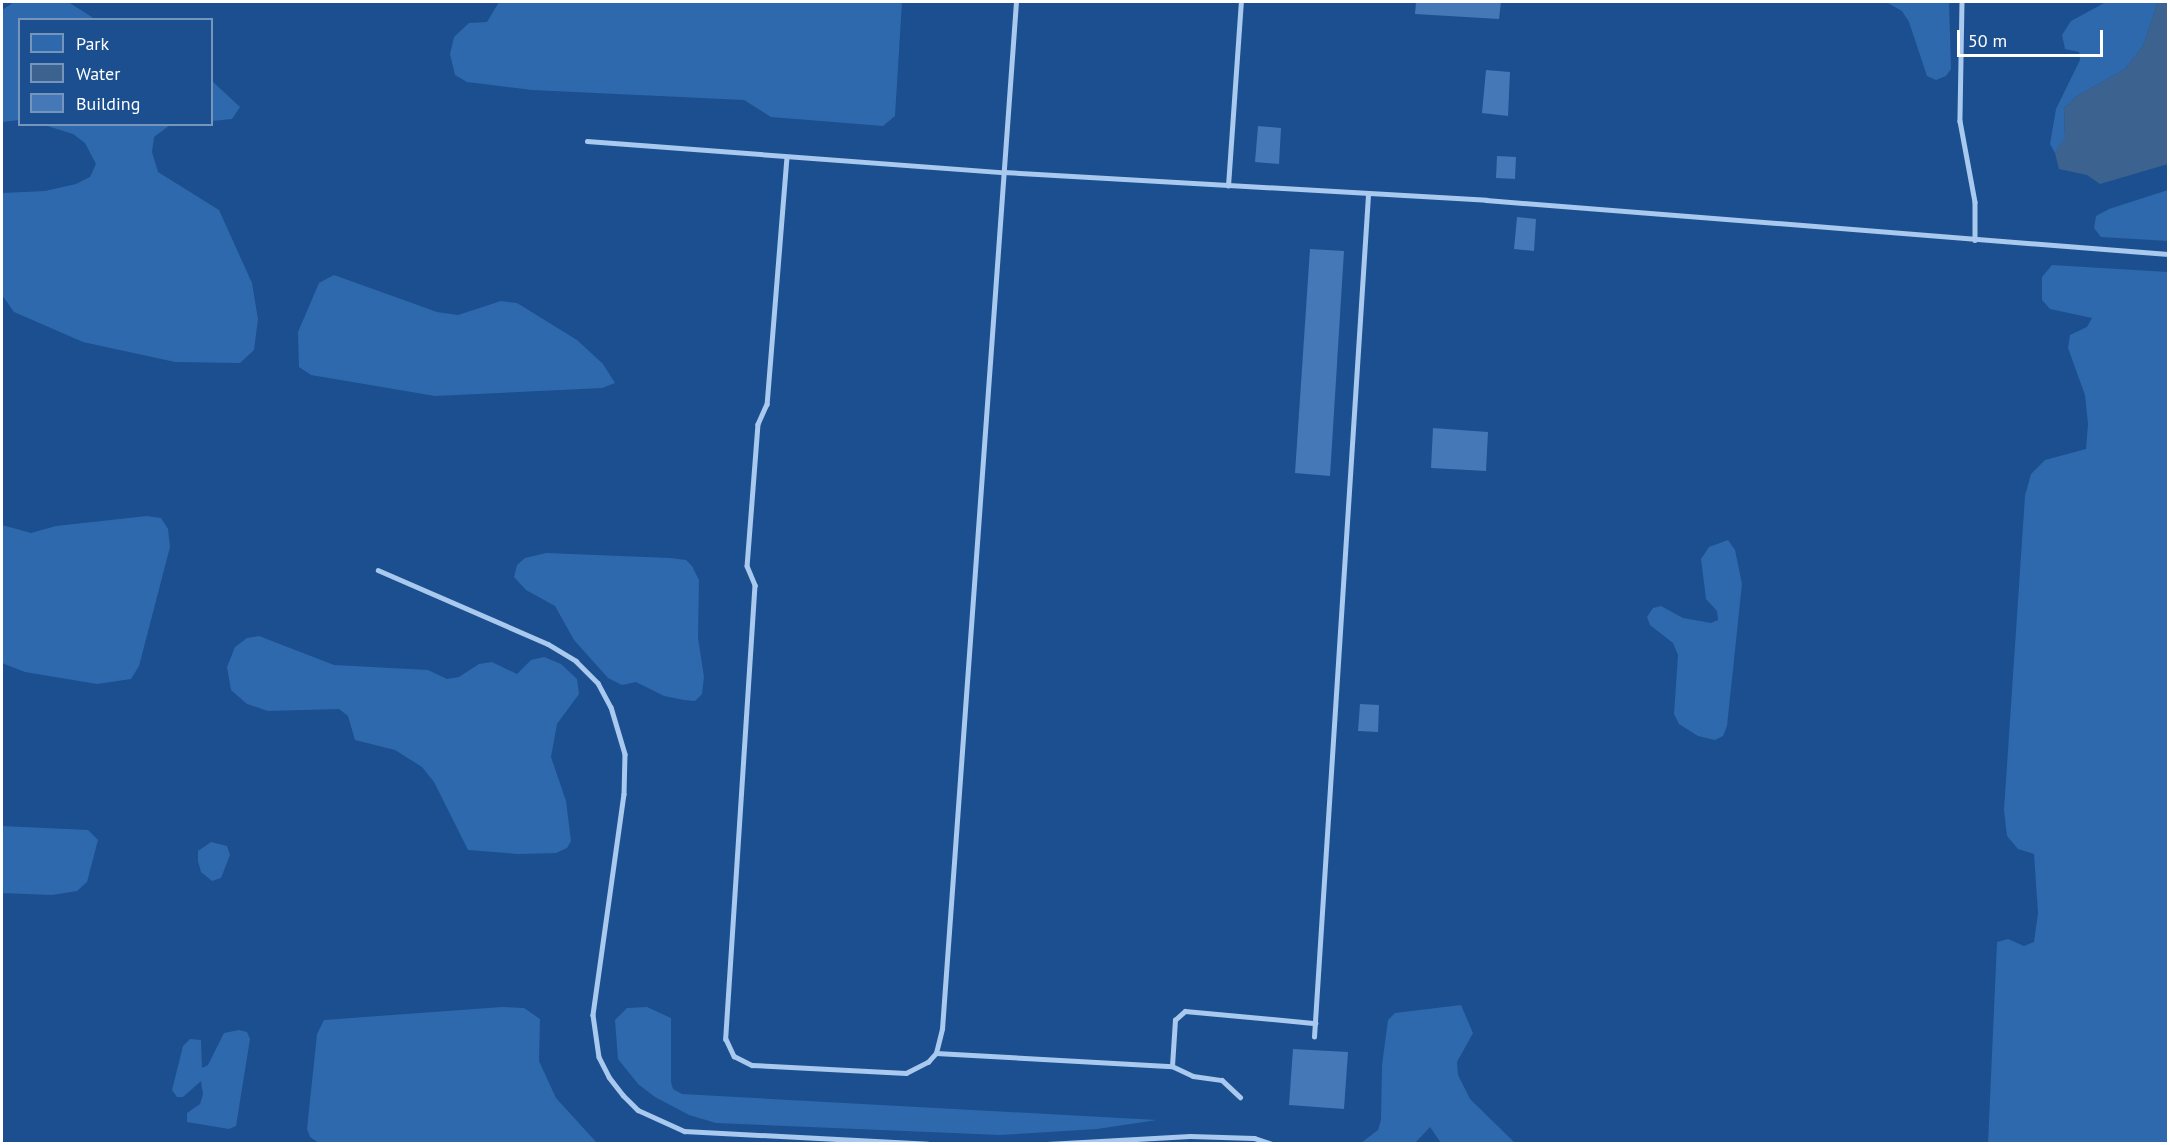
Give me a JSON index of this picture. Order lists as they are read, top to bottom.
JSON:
{
  "legend": ["Park", "Water", "Building"],
  "scale_bar": "50 m"
}
